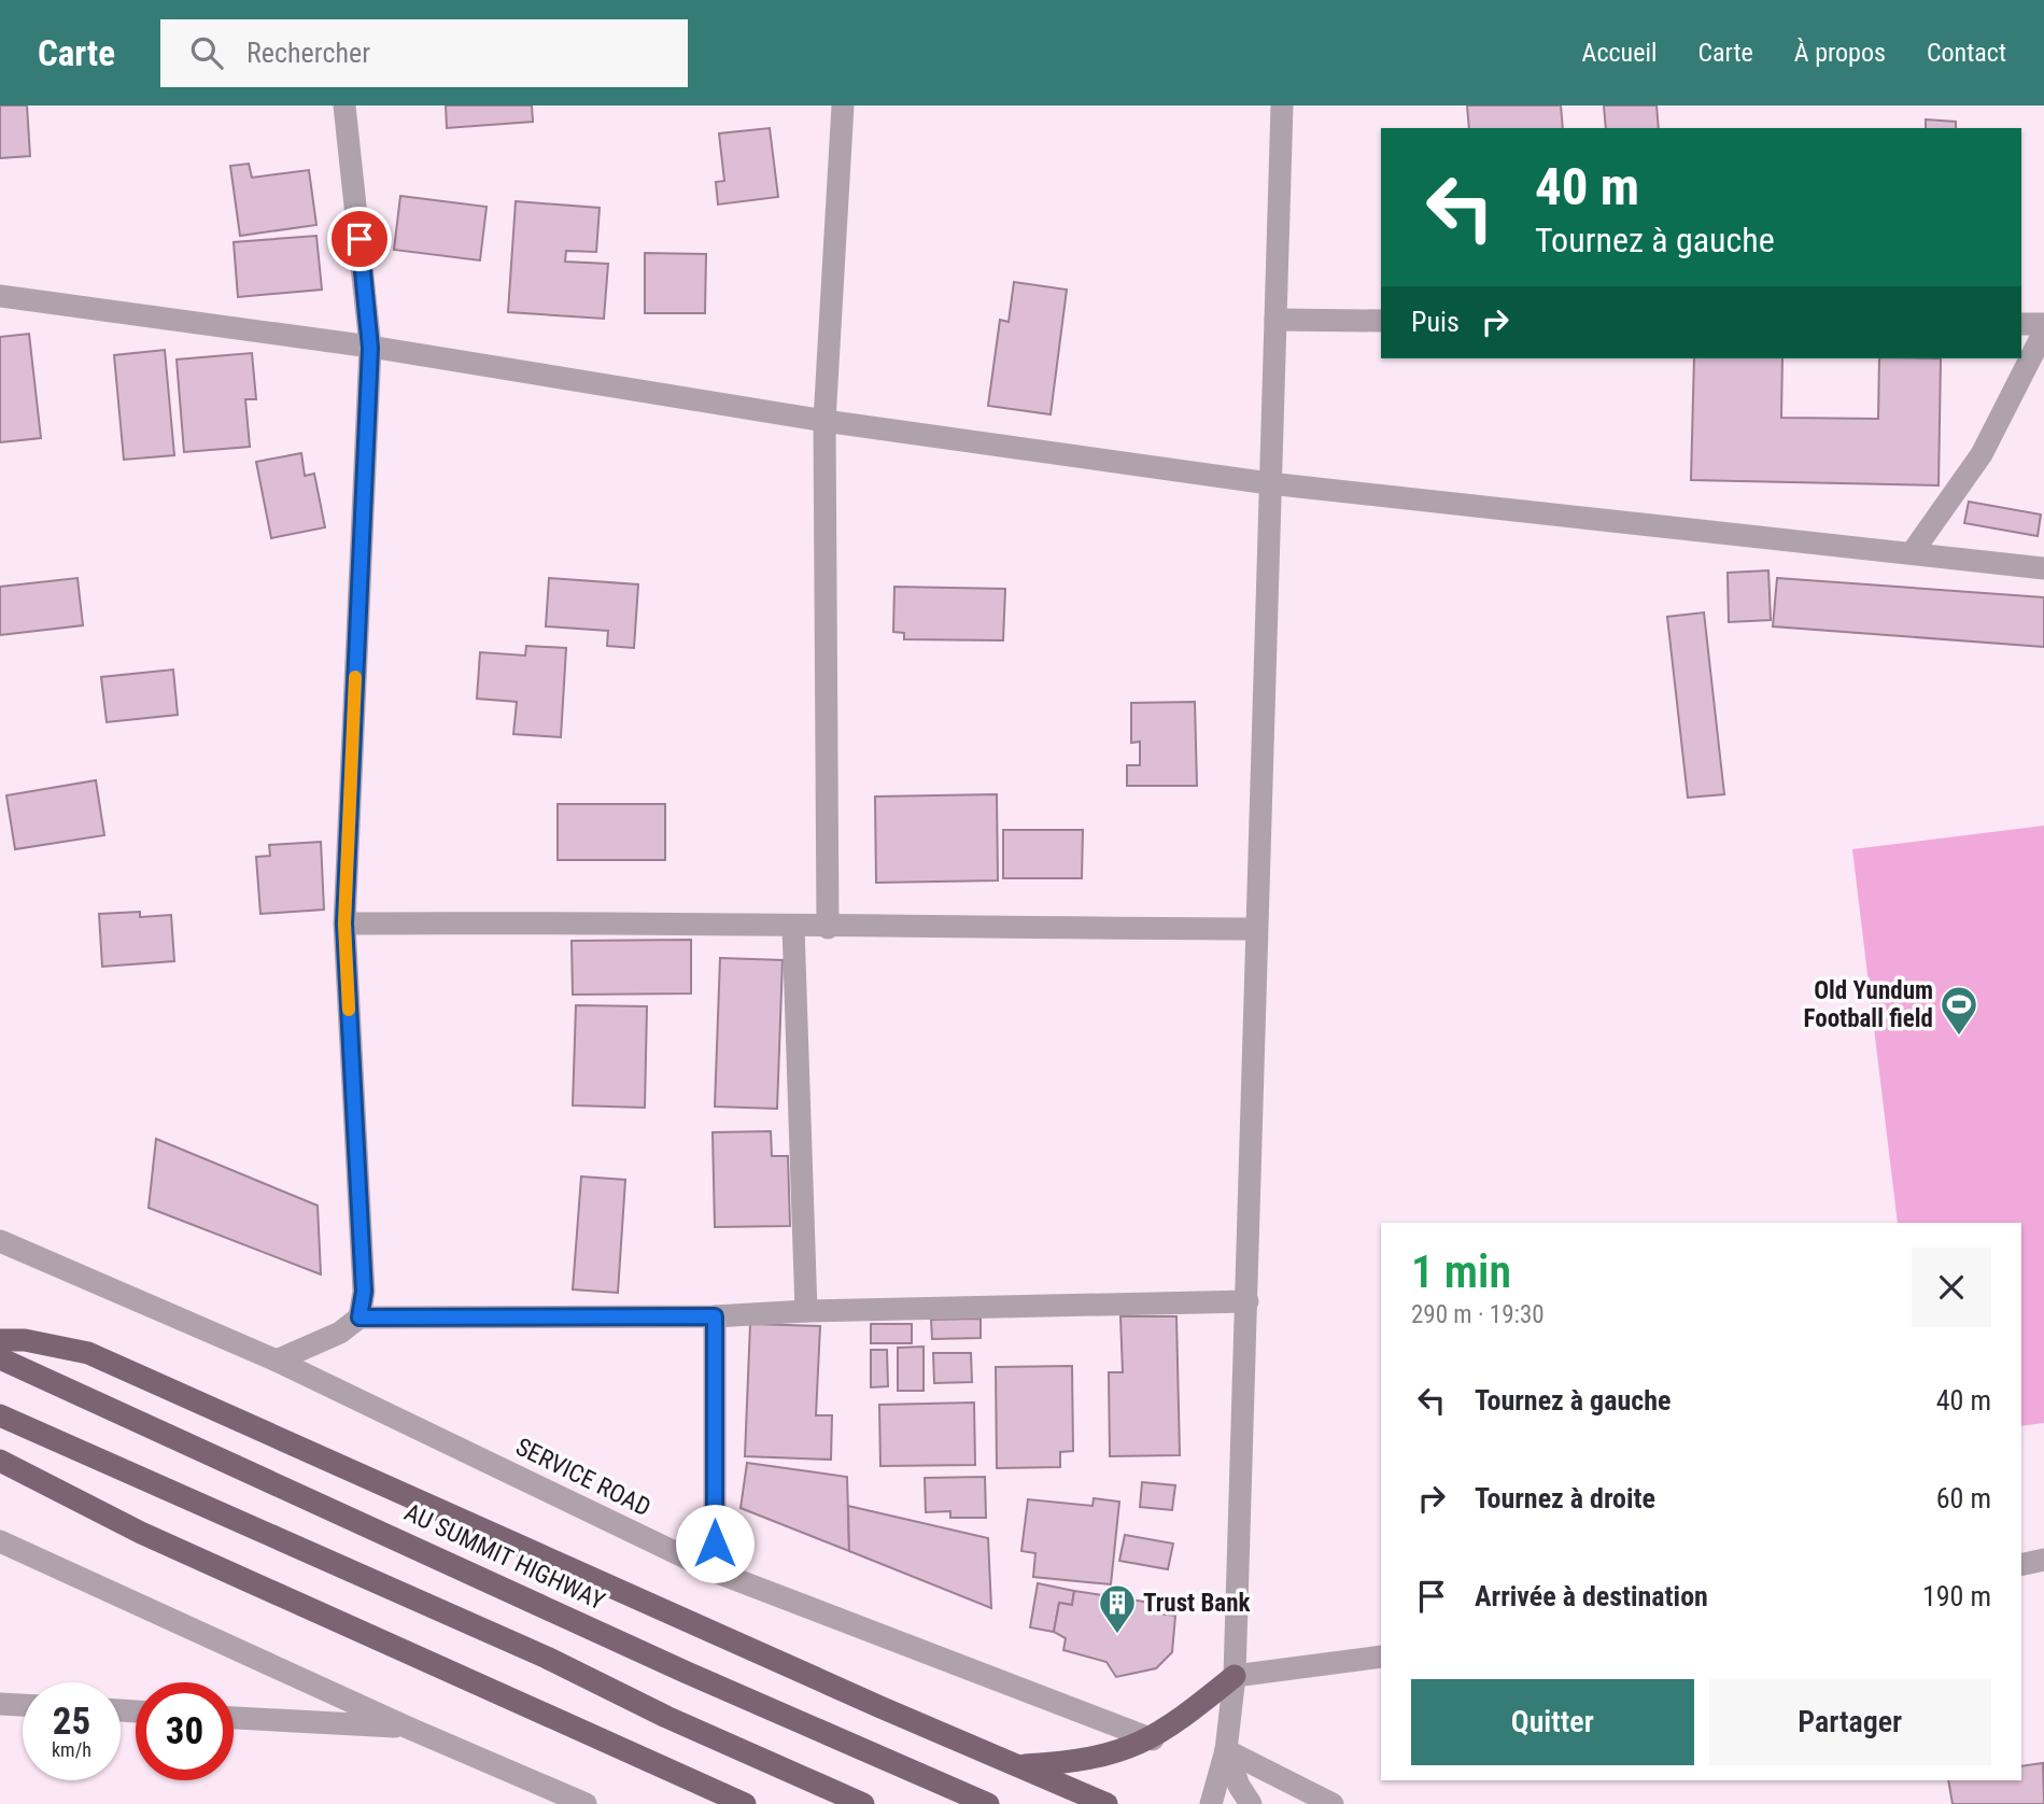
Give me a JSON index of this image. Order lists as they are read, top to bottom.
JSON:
{
  "streets": {
    "main road": ["AU SUMMIT HIGHWAY"],
    "street": ["SERVICE ROAD"]
  },
  "places": {
    "sports": ["Old Yundum Football field"],
    "building": ["Trust Bank"]
  },
  "page": {
    "header": "Carte",
    "search": "Rechercher",
    "nav": [
      "Accueil",
      "Carte",
      "À propos",
      "Contact"
    ],
    "turn": ["40 m", "Tournez à gauche"],
    "then": "Puis",
    "heading": ["1 min", "290 m · 19:30"],
    "list": [
      {
        "name": "Tournez à gauche",
        "value": "40 m"
      },
      {
        "name": "Tournez à droite",
        "value": "60 m"
      },
      {
        "name": "Arrivée à destination",
        "value": "190 m"
      }
    ],
    "buttons": ["Quitter", "Partager"],
    "speed": "25 km/h",
    "limit": "30"
  }
}
